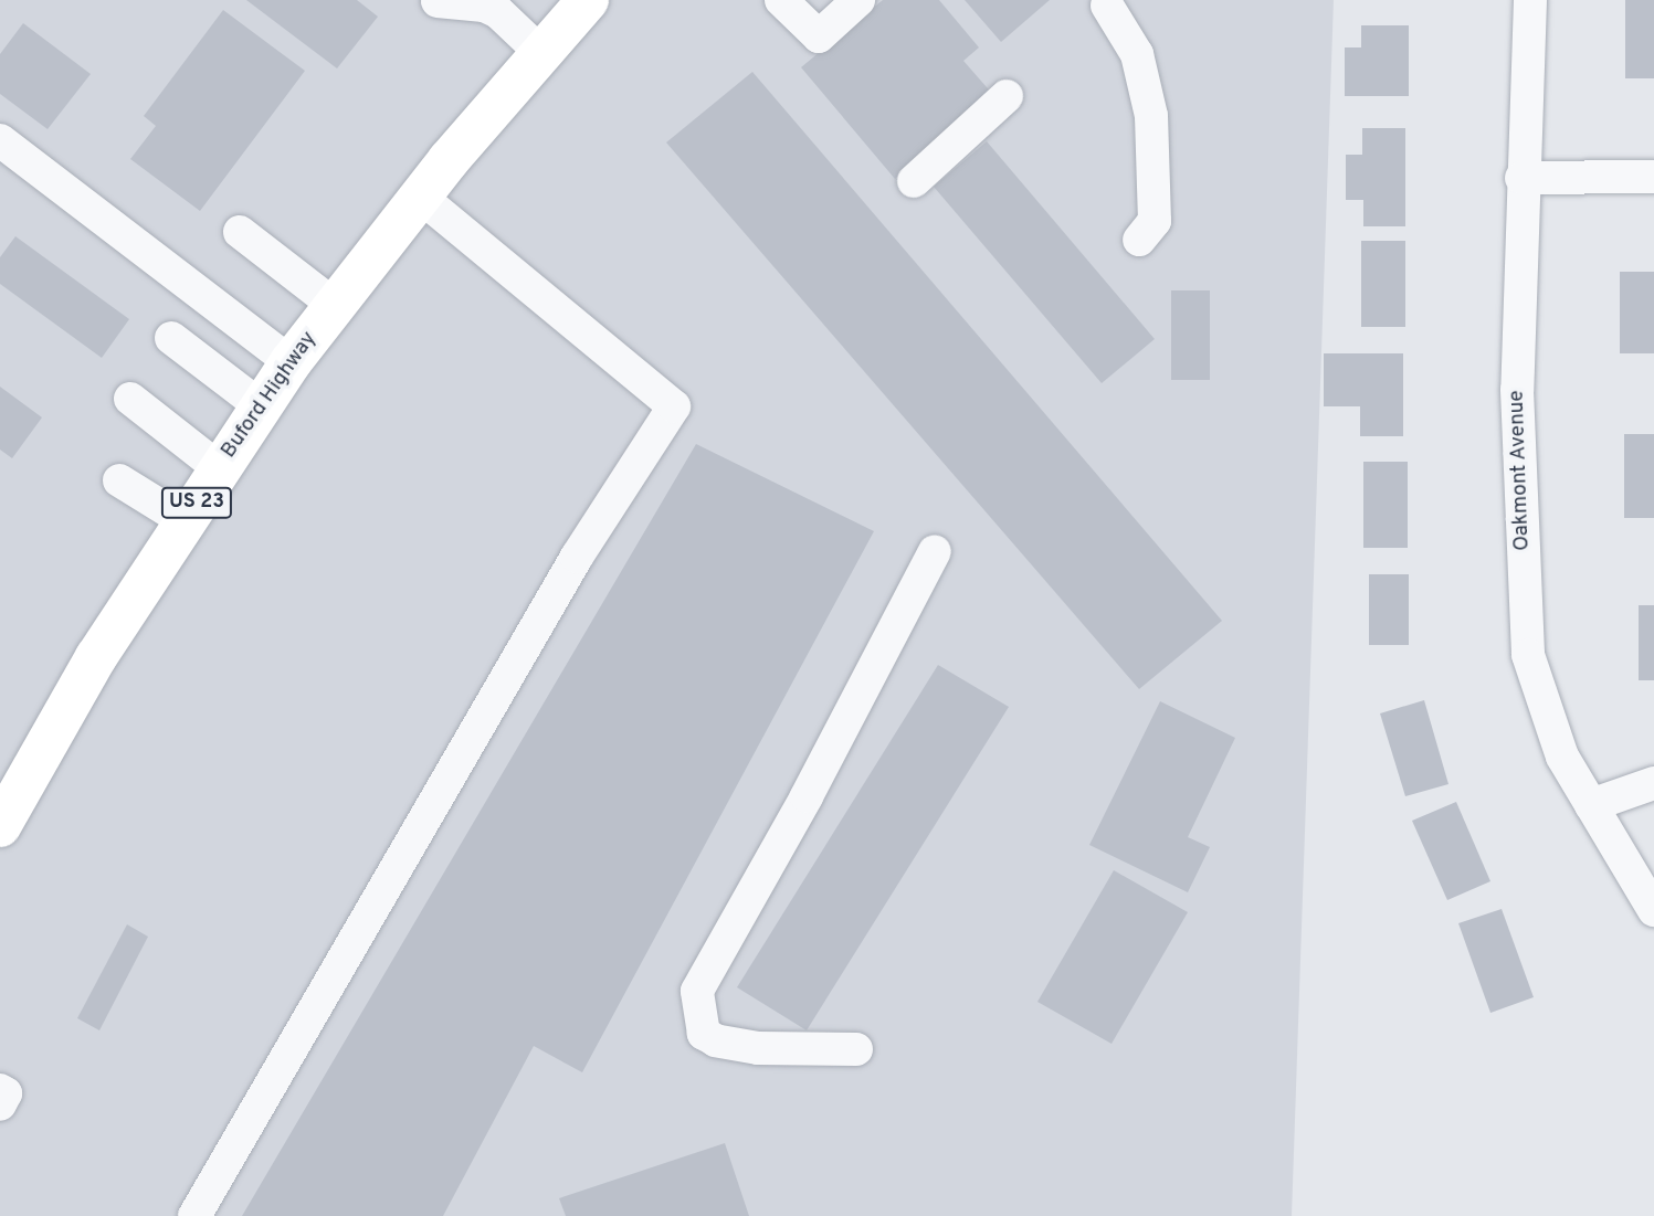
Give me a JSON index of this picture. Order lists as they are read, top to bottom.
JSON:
{
  "streets": {
    "main road": ["Buford Highway", "US 23"],
    "street": ["Oakmont Avenue"]
  }
}
